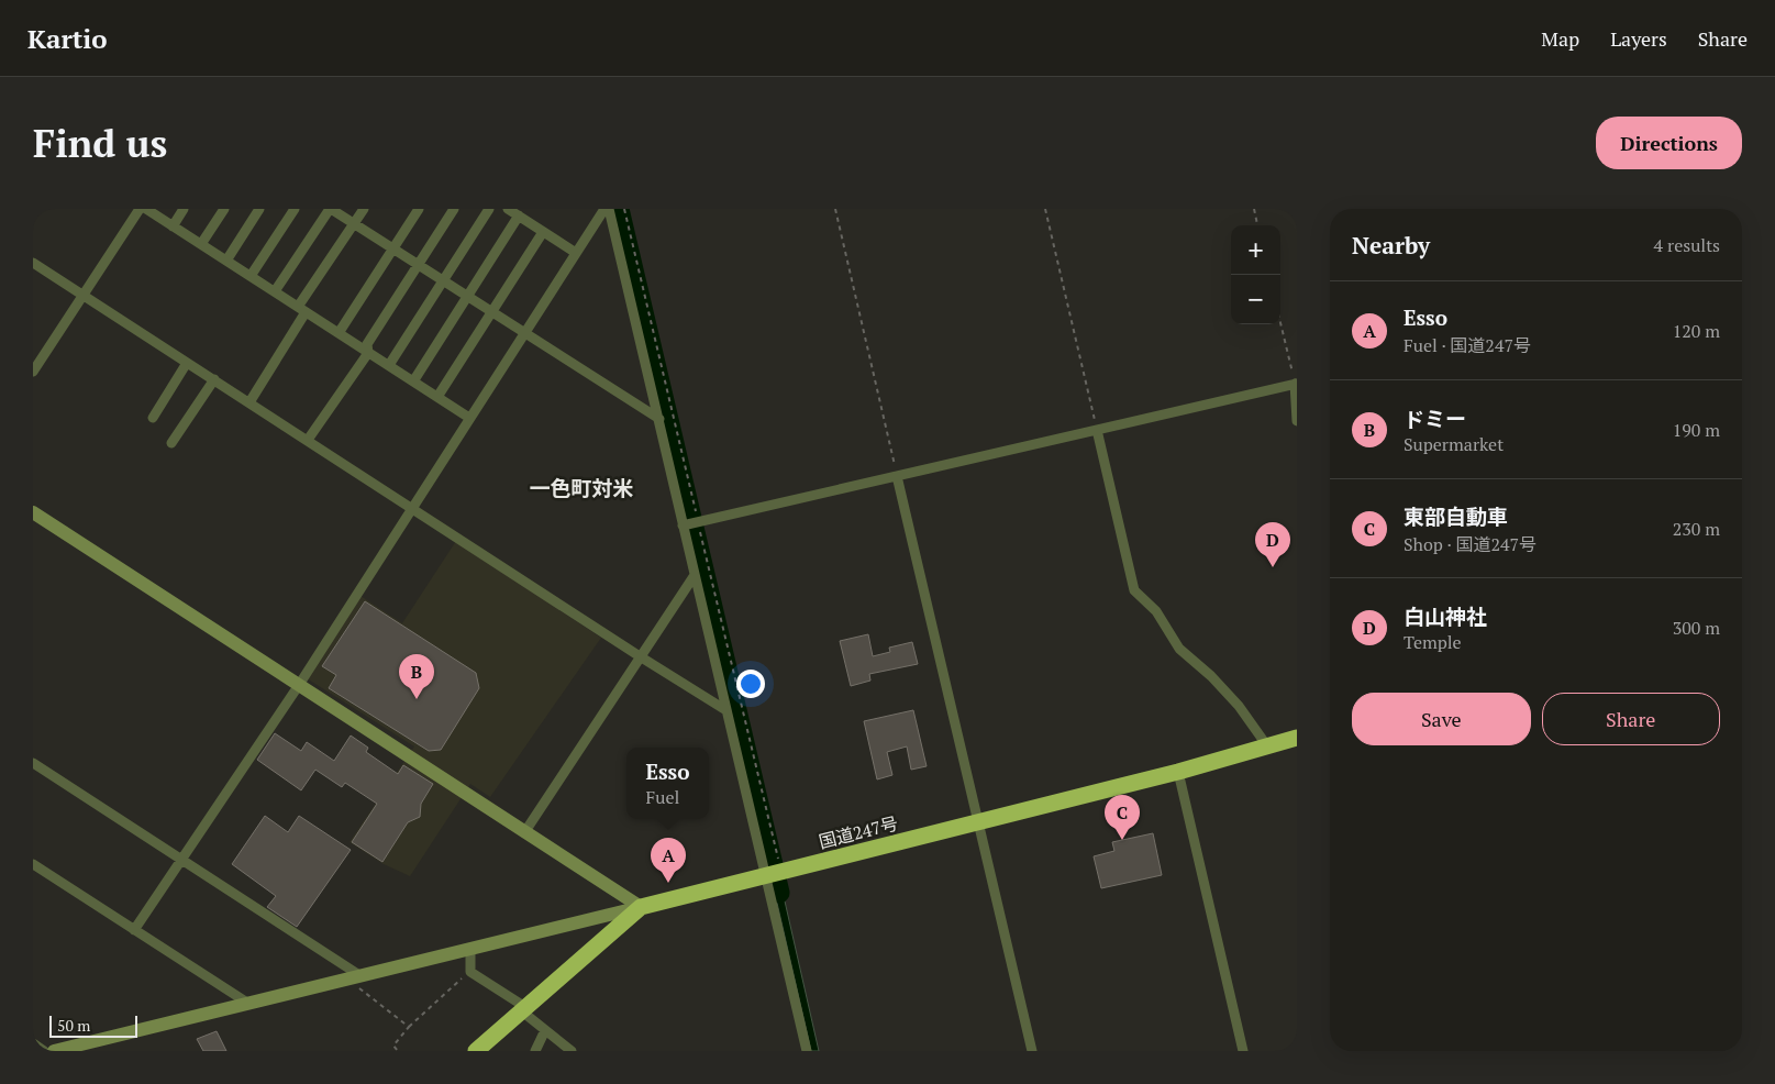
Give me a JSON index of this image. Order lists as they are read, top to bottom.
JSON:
{
  "streets": {
    "highway": ["国道247号"]
  },
  "districts": ["一色町対米"],
  "scale_bar": "50 m",
  "page": {
    "header": "Kartio",
    "nav": ["Map", "Layers", "Share"],
    "buttons": [
      "Directions",
      ["Save", "Share"]
    ],
    "title": "Find us",
    "heading": ["Nearby", "4 results"],
    "map_buttons": ["+", "−"],
    "list": [
      {
        "mark": "A",
        "name": "Esso",
        "note": "Fuel · 国道247号",
        "value": "120 m"
      },
      {
        "mark": "B",
        "name": "ドミー",
        "note": "Supermarket",
        "value": "190 m"
      },
      {
        "mark": "C",
        "name": "東部自動車",
        "note": "Shop · 国道247号",
        "value": "230 m"
      },
      {
        "mark": "D",
        "name": "白山神社",
        "note": "Temple",
        "value": "300 m"
      }
    ],
    "pins": [
      "D",
      "B",
      "C",
      "A"
    ],
    "popup": ["Esso", "Fuel"],
    "scale": "50 m"
  }
}
